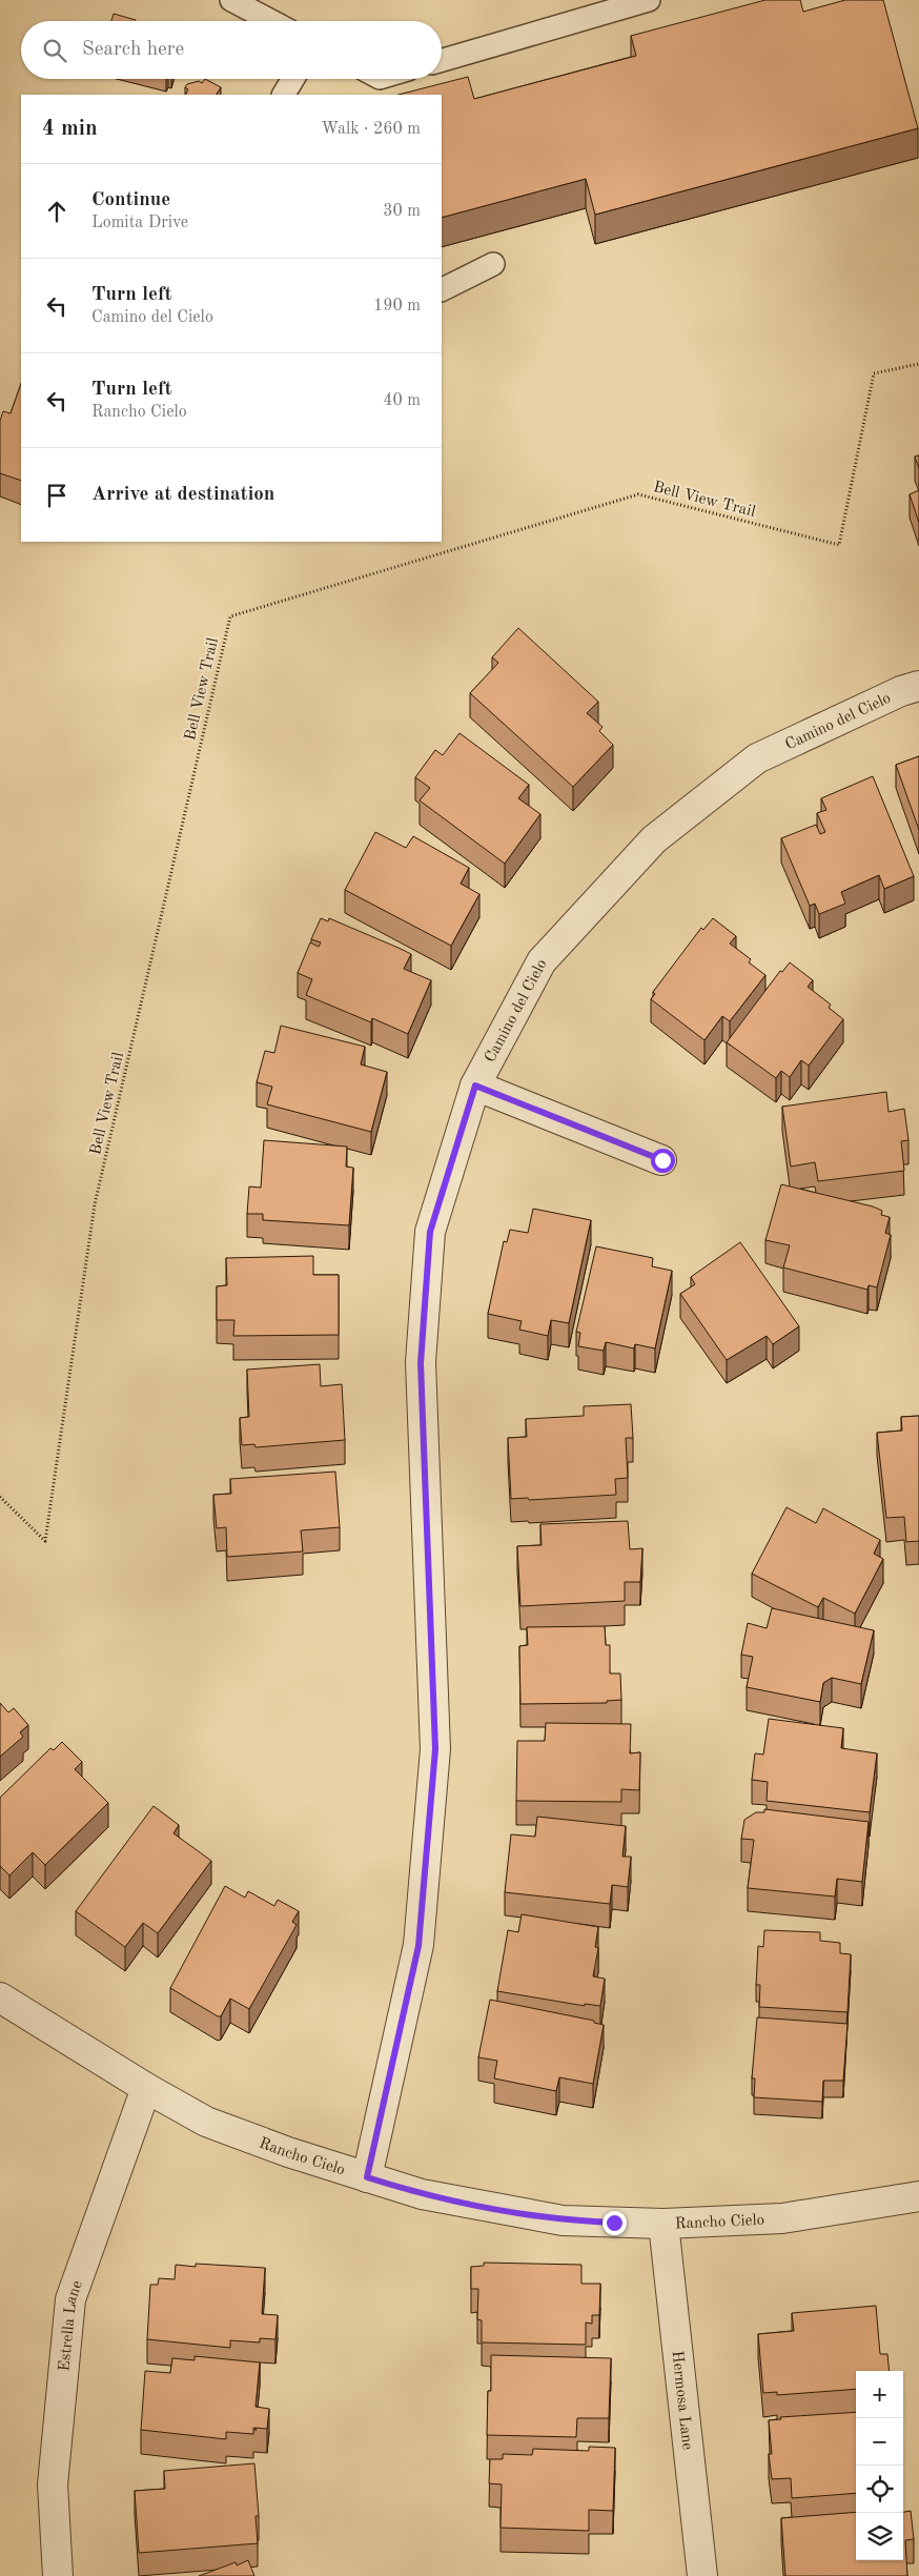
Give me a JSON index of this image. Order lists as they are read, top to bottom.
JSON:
{
  "streets": {
    "street": [
      "Camino del Cielo",
      "Rancho Cielo",
      "Estrella Lane",
      "Hermosa Lane"
    ],
    "path": ["Bell View Trail"]
  },
  "crossings": [
    ["Camino del Cielo", "Rancho Cielo"],
    ["Rancho Cielo", "Estrella Lane"],
    ["Rancho Cielo", "Hermosa Lane"]
  ],
  "page": {
    "search": "Search here",
    "heading": ["4 min", "Walk · 260 m"],
    "list": [
      ["Continue", "Lomita Drive", "30 m"],
      ["Turn left", "Camino del Cielo", "190 m"],
      ["Turn left", "Rancho Cielo", "40 m"],
      "Arrive at destination"
    ],
    "map_buttons": ["+", "−"]
  }
}
